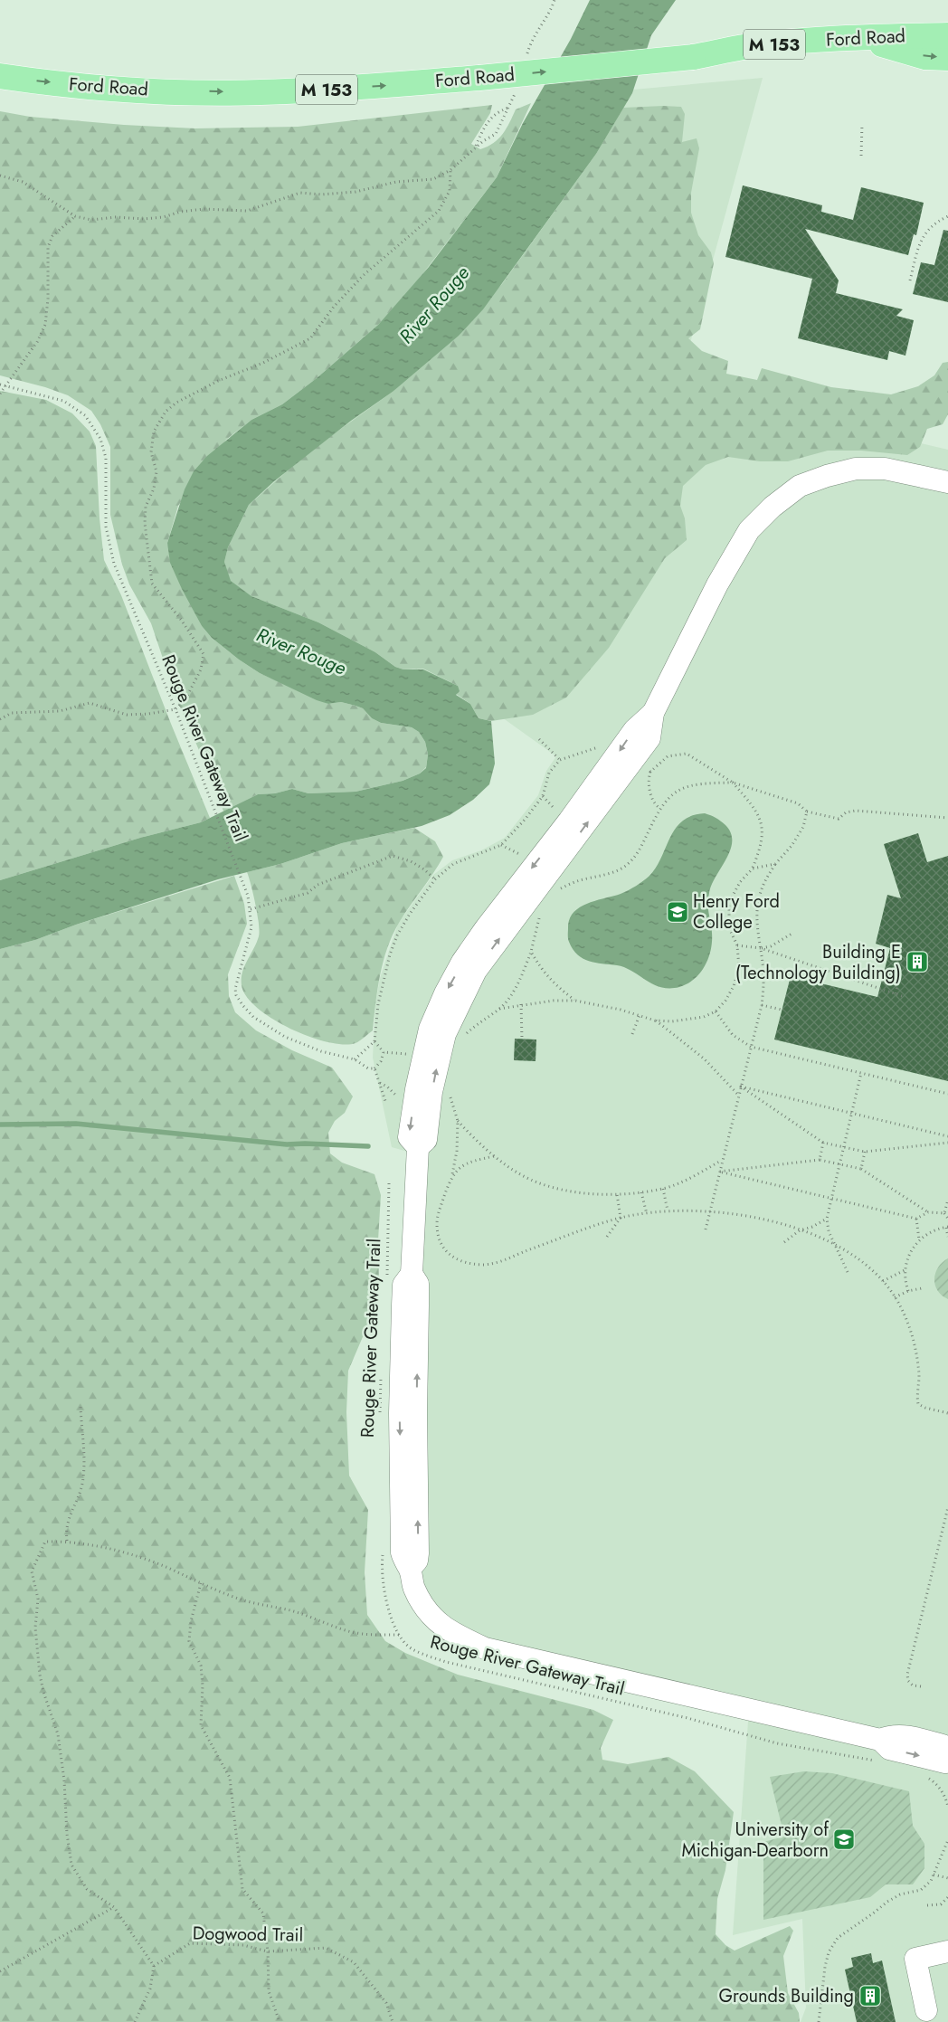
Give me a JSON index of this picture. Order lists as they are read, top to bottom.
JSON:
{
  "streets": {
    "main road": ["Ford Road", "M 153"],
    "path": ["Rouge River Gateway Trail", "Dogwood Trail"]
  },
  "one_way": ["Ford Road"],
  "water": ["River Rouge"],
  "places": {
    "school or university": ["Henry Ford College", "University of Michigan-Dearborn"],
    "building": ["Building E (Technology Building)", "Grounds Building"]
  }
}
